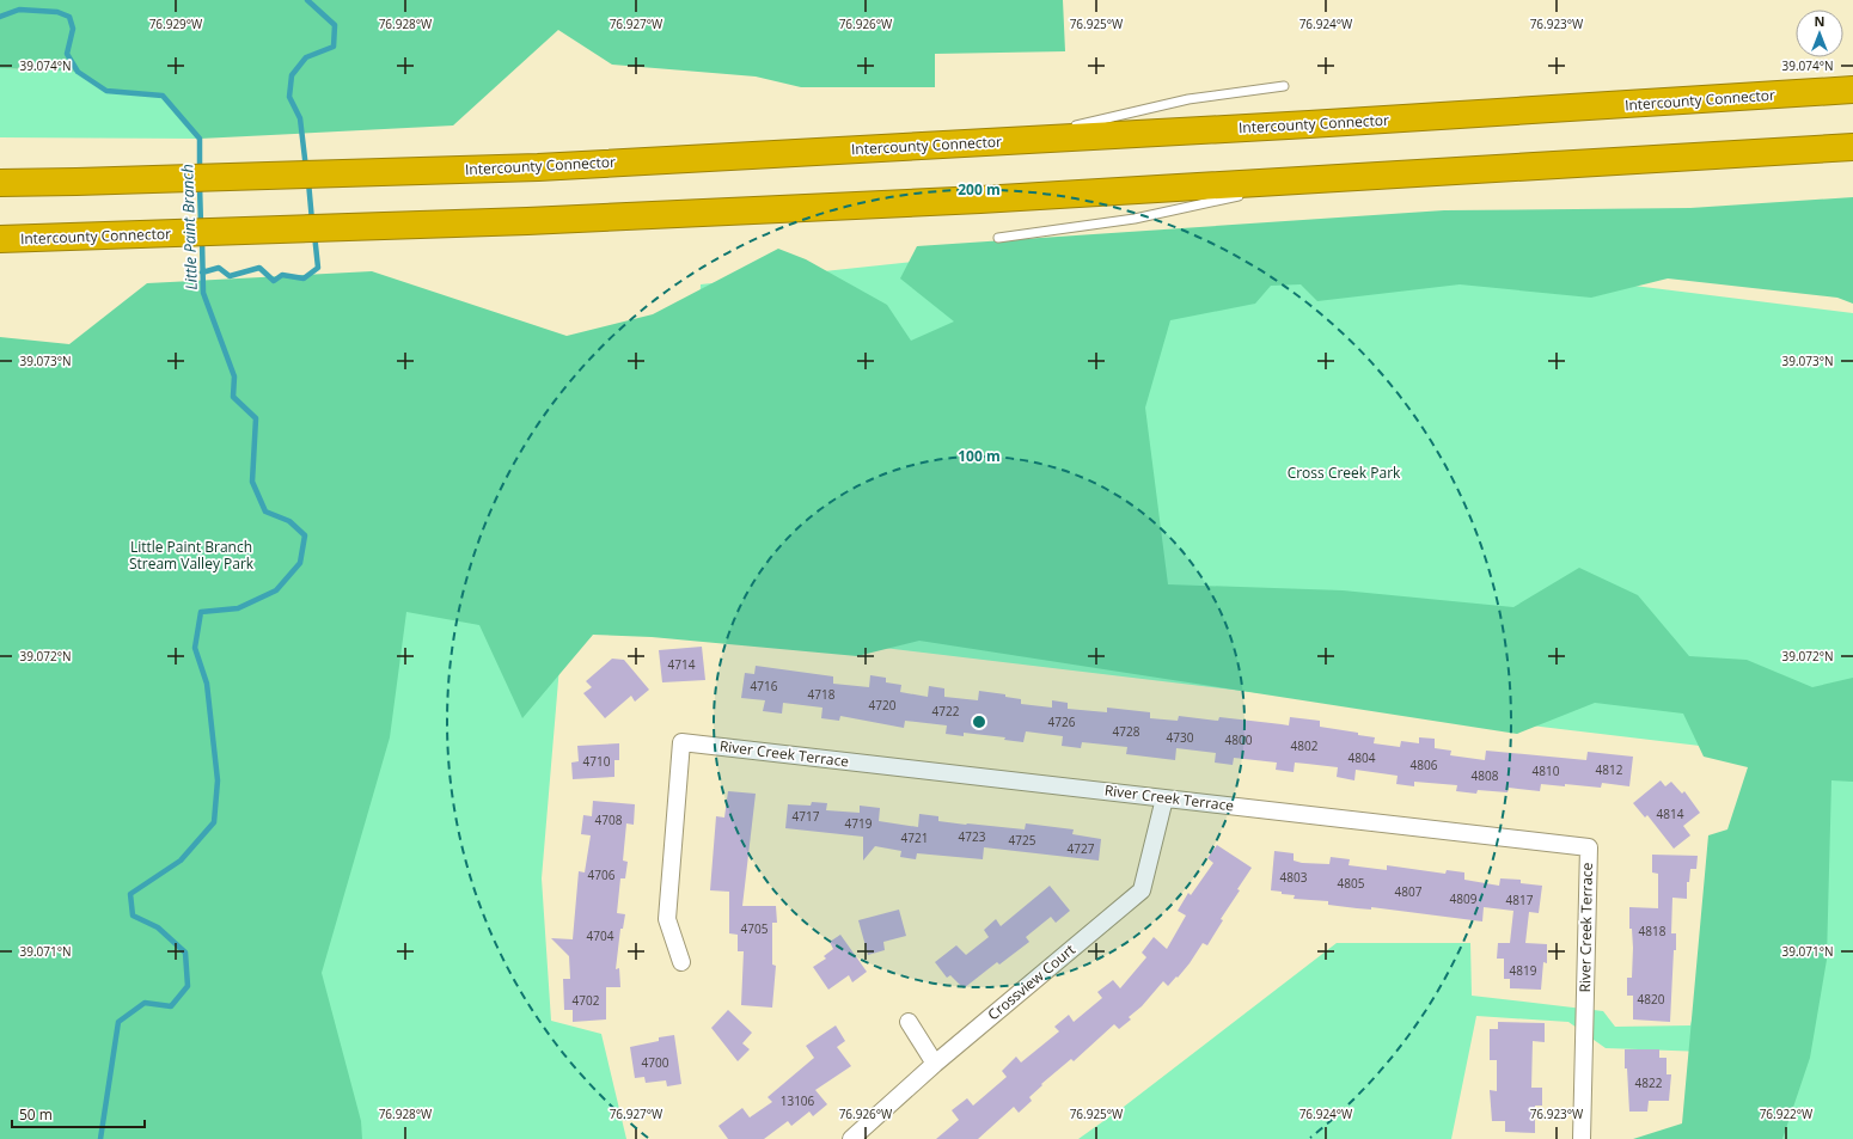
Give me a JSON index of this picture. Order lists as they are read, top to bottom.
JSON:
{
  "streets": {
    "highway": ["Intercounty Connector"],
    "street": ["River Creek Terrace", "Crossview Court"]
  },
  "crossings": [
    ["River Creek Terrace", "Crossview Court"]
  ],
  "water": ["Little Paint Branch"],
  "parks": ["Cross Creek Park", "Little Paint Branch Stream Valley Park"],
  "house_numbers": [
    "4714",
    "4716",
    "4718",
    "4720",
    "4722",
    "4726",
    "4728",
    "4730",
    "4800",
    "4802",
    "4804",
    "4710",
    "4806",
    "4812",
    "4810",
    "4808",
    "4814",
    "4717",
    "4708",
    "4719",
    "4723",
    "4721",
    "4725",
    "4727",
    "4706",
    "4803",
    "4805",
    "4807",
    "4809",
    "4817",
    "4705",
    "4818",
    "4704",
    "4819",
    "4820",
    "4702",
    "4700",
    "4822",
    "13106"
  ],
  "scale_bar": "50 m",
  "north": "top",
  "coordinates": [
    "76.929°W",
    "76.928°W",
    "76.927°W",
    "76.926°W",
    "76.925°W",
    "76.924°W",
    "76.923°W",
    "39.074°N",
    "39.073°N",
    "39.072°N",
    "39.071°N",
    "76.922°W"
  ],
  "rings": ["200 m", "100 m"]
}
